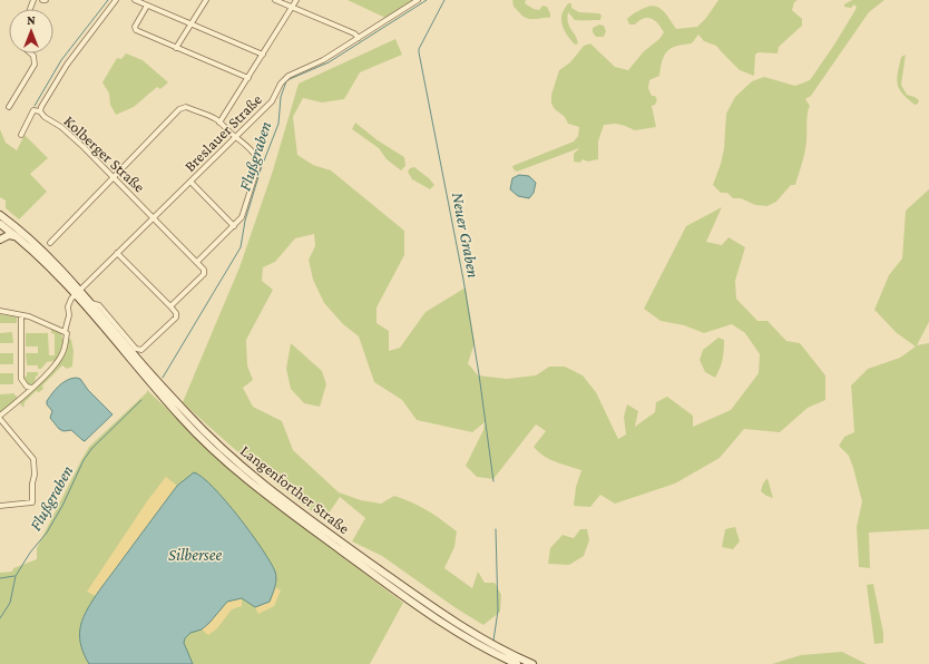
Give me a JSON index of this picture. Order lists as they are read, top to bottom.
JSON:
{
  "streets": {
    "main road": ["Langenforther Straße"],
    "street": ["Breslauer Straße", "Kolberger Straße"]
  },
  "crossings": [
    ["Breslauer Straße", "Kolberger Straße"],
    ["Breslauer Straße", "Langenforther Straße"]
  ],
  "water": ["Flußgraben", "Neuer Graben", "Silbersee"],
  "north": "top"
}
